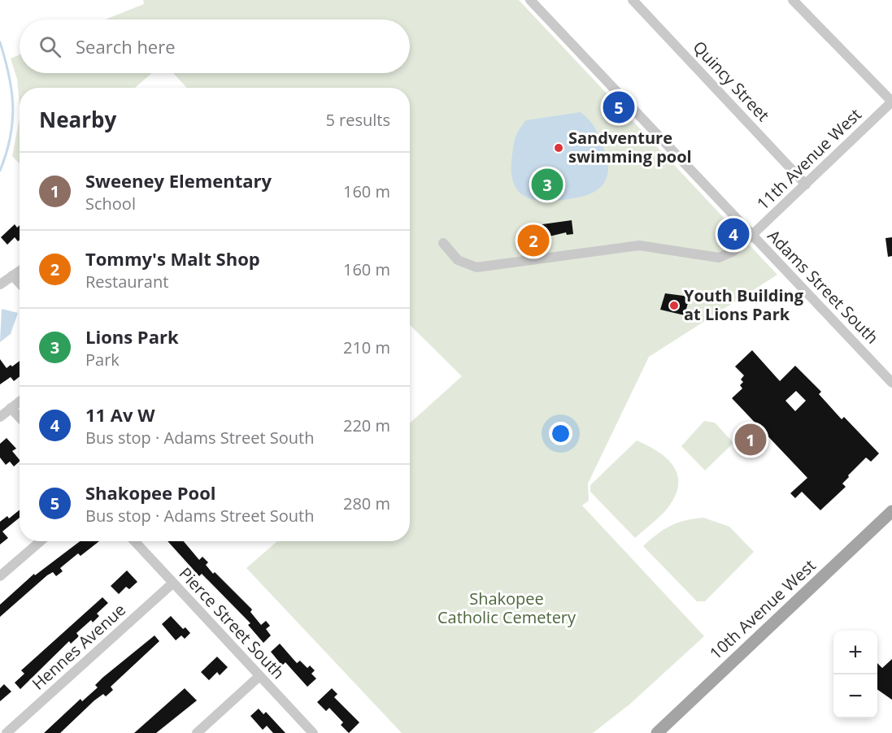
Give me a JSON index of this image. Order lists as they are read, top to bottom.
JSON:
{
  "streets": {
    "main road": ["10th Avenue West"],
    "street": [
      "Quincy Street",
      "11th Avenue West",
      "Adams Street South",
      "Pierce Street South",
      "Hennes Avenue"
    ]
  },
  "crossings": [
    ["Quincy Street", "11th Avenue West"],
    ["11th Avenue West", "Adams Street South"],
    ["Pierce Street South", "Hennes Avenue"]
  ],
  "parks": ["Shakopee Catholic Cemetery"],
  "places": ["Sandventure swimming pool", "Youth Building at Lions Park"],
  "page": {
    "search": "Search here",
    "heading": ["Nearby", "5 results"],
    "pins": [
      "5",
      "3",
      "4",
      "2",
      "1"
    ],
    "list": [
      {
        "mark": "1",
        "name": "Sweeney Elementary",
        "note": "School",
        "value": "160 m"
      },
      {
        "mark": "2",
        "name": "Tommy's Malt Shop",
        "note": "Restaurant",
        "value": "160 m"
      },
      {
        "mark": "3",
        "name": "Lions Park",
        "note": "Park",
        "value": "210 m"
      },
      {
        "mark": "4",
        "name": "11 Av W",
        "note": "Bus stop · Adams Street South",
        "value": "220 m"
      },
      {
        "mark": "5",
        "name": "Shakopee Pool",
        "note": "Bus stop · Adams Street South",
        "value": "280 m"
      }
    ],
    "map_buttons": ["+", "−"]
  }
}
